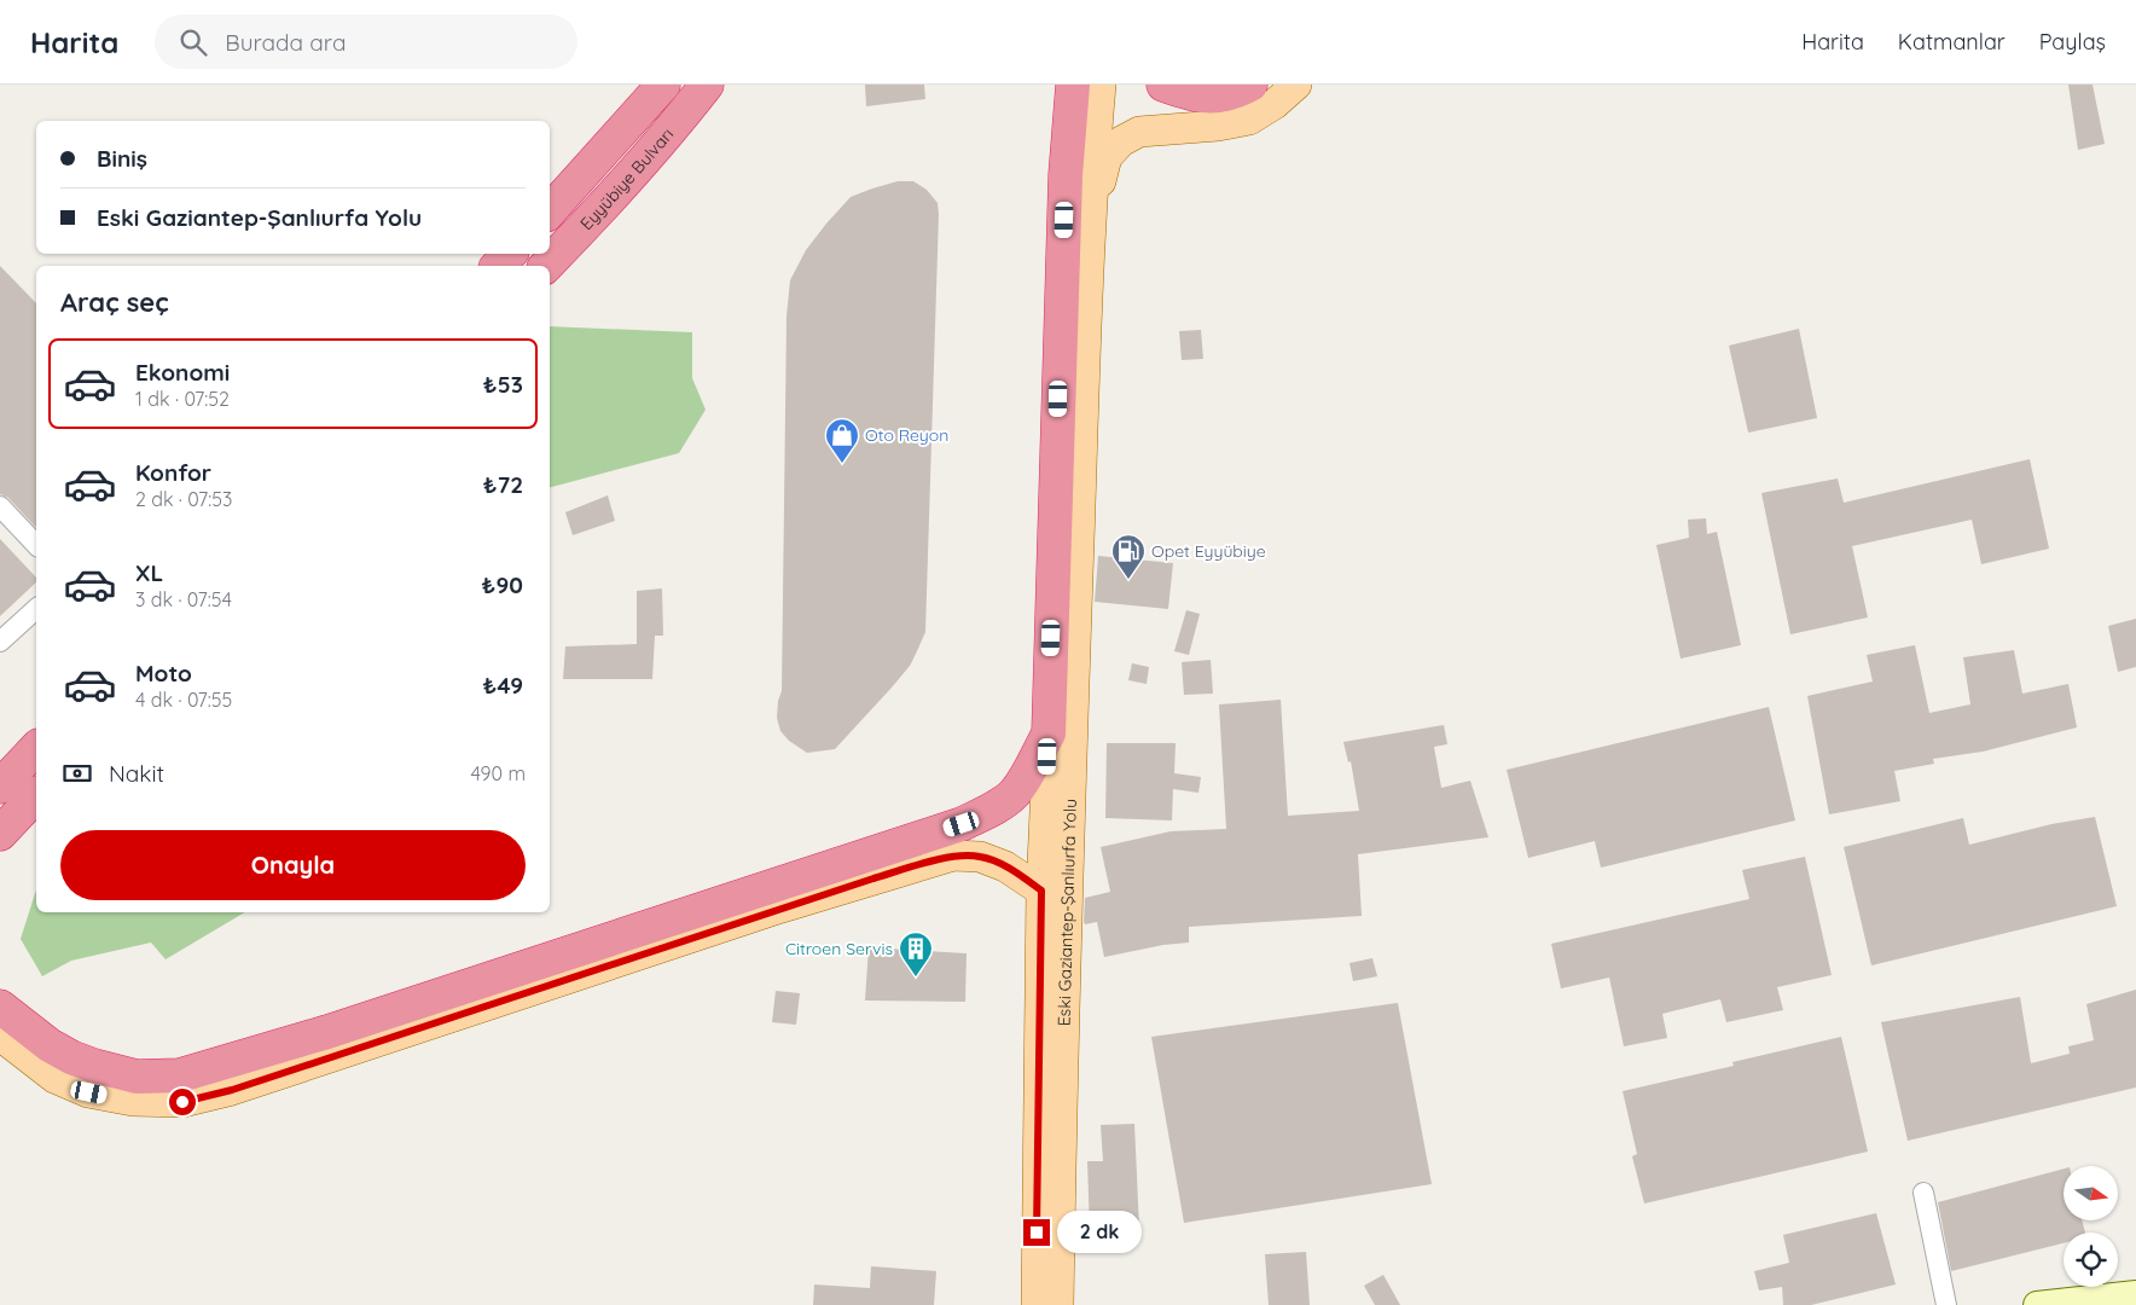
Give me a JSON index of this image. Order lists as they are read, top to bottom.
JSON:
{
  "streets": {
    "highway": ["Eyyübiye Bulvarı"],
    "main road": ["Eski Gaziantep-Şanlıurfa Yolu"]
  },
  "places": {
    "shop": ["Oto Reyon"],
    "fuel station": ["Opet Eyyübiye"],
    "building": ["Citroen Servis"]
  },
  "north": "right",
  "page": {
    "header": "Harita",
    "search": "Burada ara",
    "nav": ["Harita", "Katmanlar", "Paylaş"],
    "banner": ["Biniş", "Eski Gaziantep-Şanlıurfa Yolu"],
    "heading": "Araç seç",
    "list": [
      {
        "name": "Ekonomi",
        "note": "1 dk · 07:52",
        "value": "₺53"
      },
      {
        "name": "Konfor",
        "note": "2 dk · 07:53",
        "value": "₺72"
      },
      {
        "name": "XL",
        "note": "3 dk · 07:54",
        "value": "₺90"
      },
      {
        "name": "Moto",
        "note": "4 dk · 07:55",
        "value": "₺49"
      }
    ],
    "pay": ["Nakit", "490 m"],
    "buttons": "Onayla",
    "bubble": "2 dk"
  }
}
